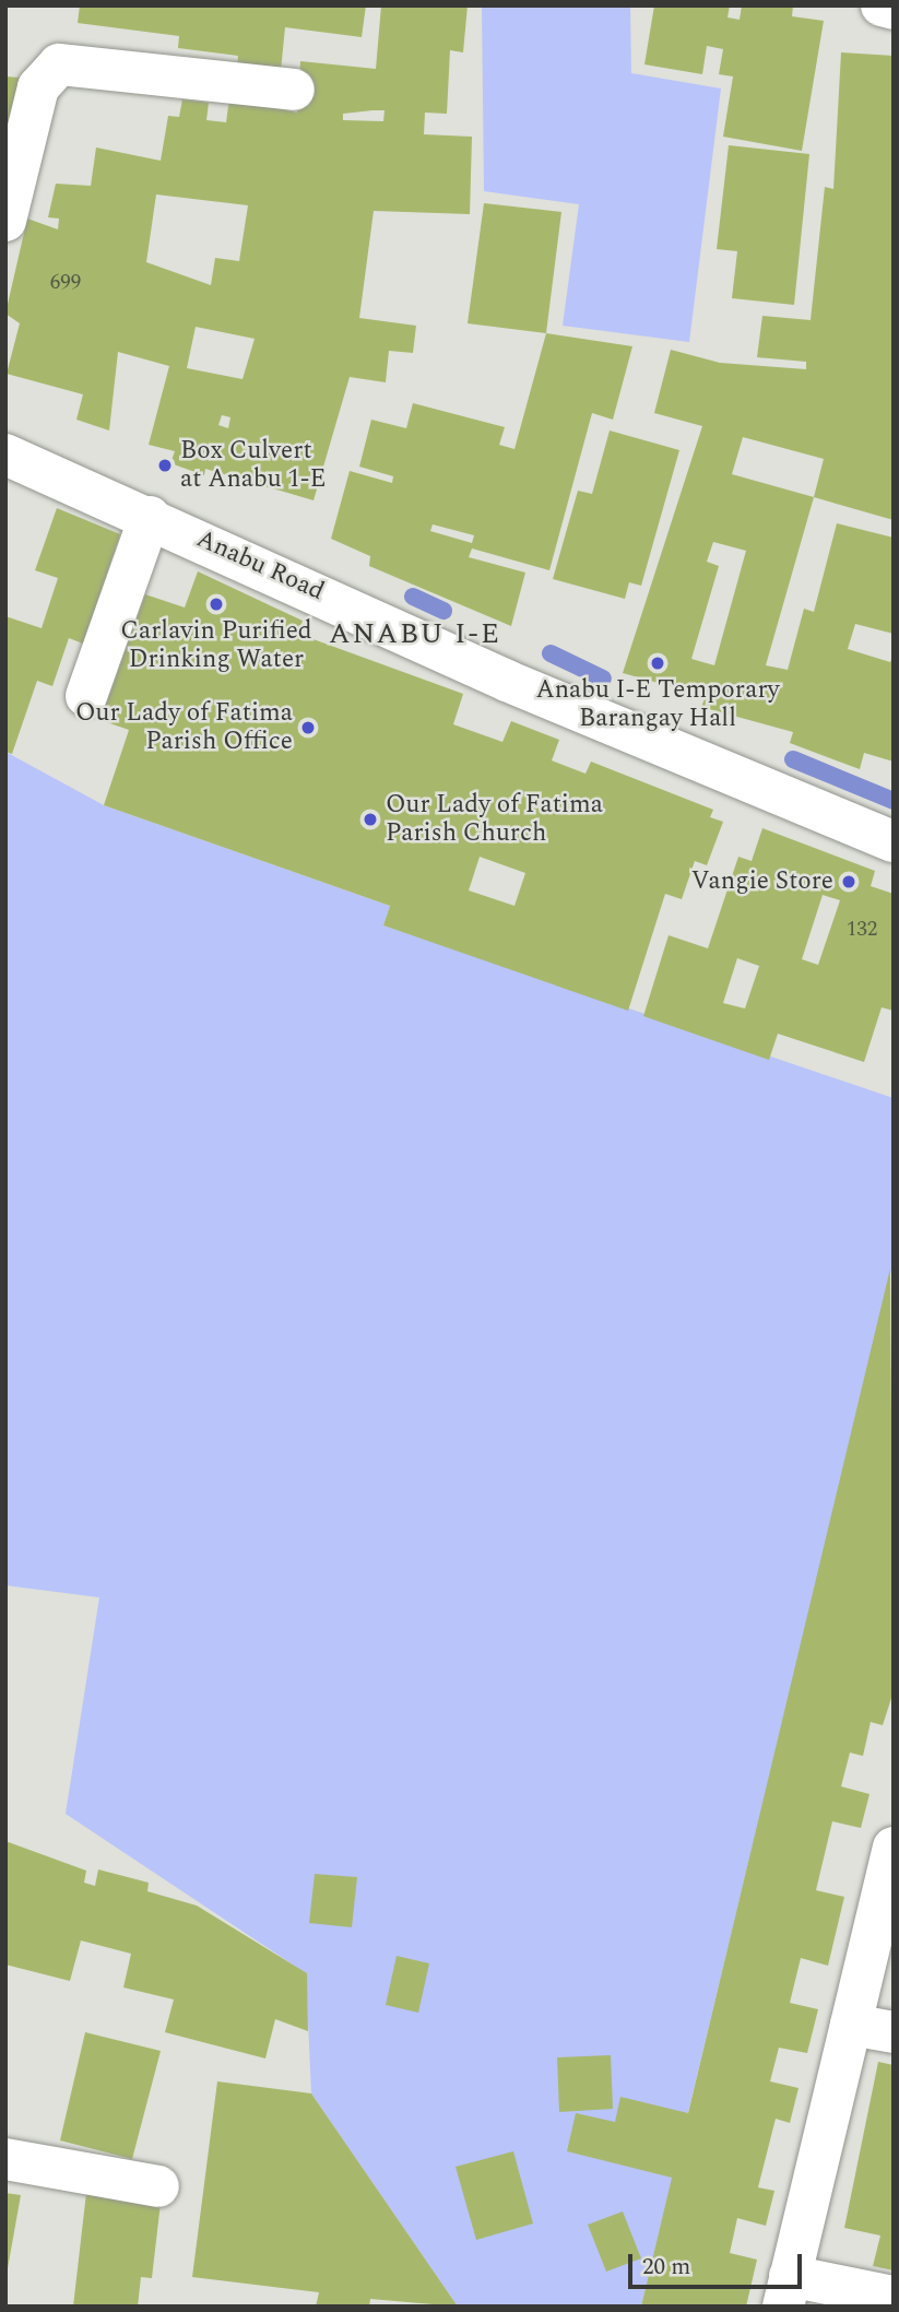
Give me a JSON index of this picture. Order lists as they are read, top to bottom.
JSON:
{
  "streets": {
    "street": ["Anabu Road"]
  },
  "districts": ["ANABU I-E"],
  "places": [
    "Box Culvert at Anabu 1-E",
    "Carlavin Purified Drinking Water",
    "Anabu I-E Temporary Barangay Hall",
    "Our Lady of Fatima Parish Office",
    "Our Lady of Fatima Parish Church",
    "Vangie Store"
  ],
  "house_numbers": ["699", "132"],
  "scale_bar": "20 m"
}
